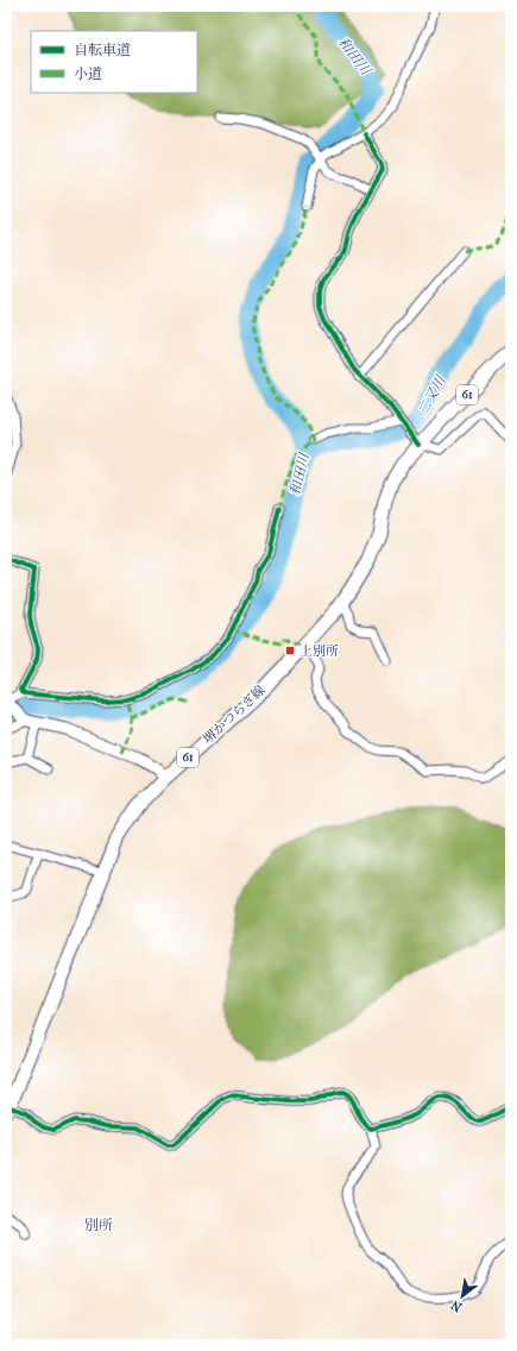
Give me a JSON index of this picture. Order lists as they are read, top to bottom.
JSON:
{
  "streets": {
    "main road": ["61", "堺かつらぎ線"]
  },
  "districts": ["別所"],
  "water": ["和田川", "二又川"],
  "places": {
    "transit": ["上別所"]
  },
  "legend": ["自転車道", "小道"],
  "north": "bottom left"
}
